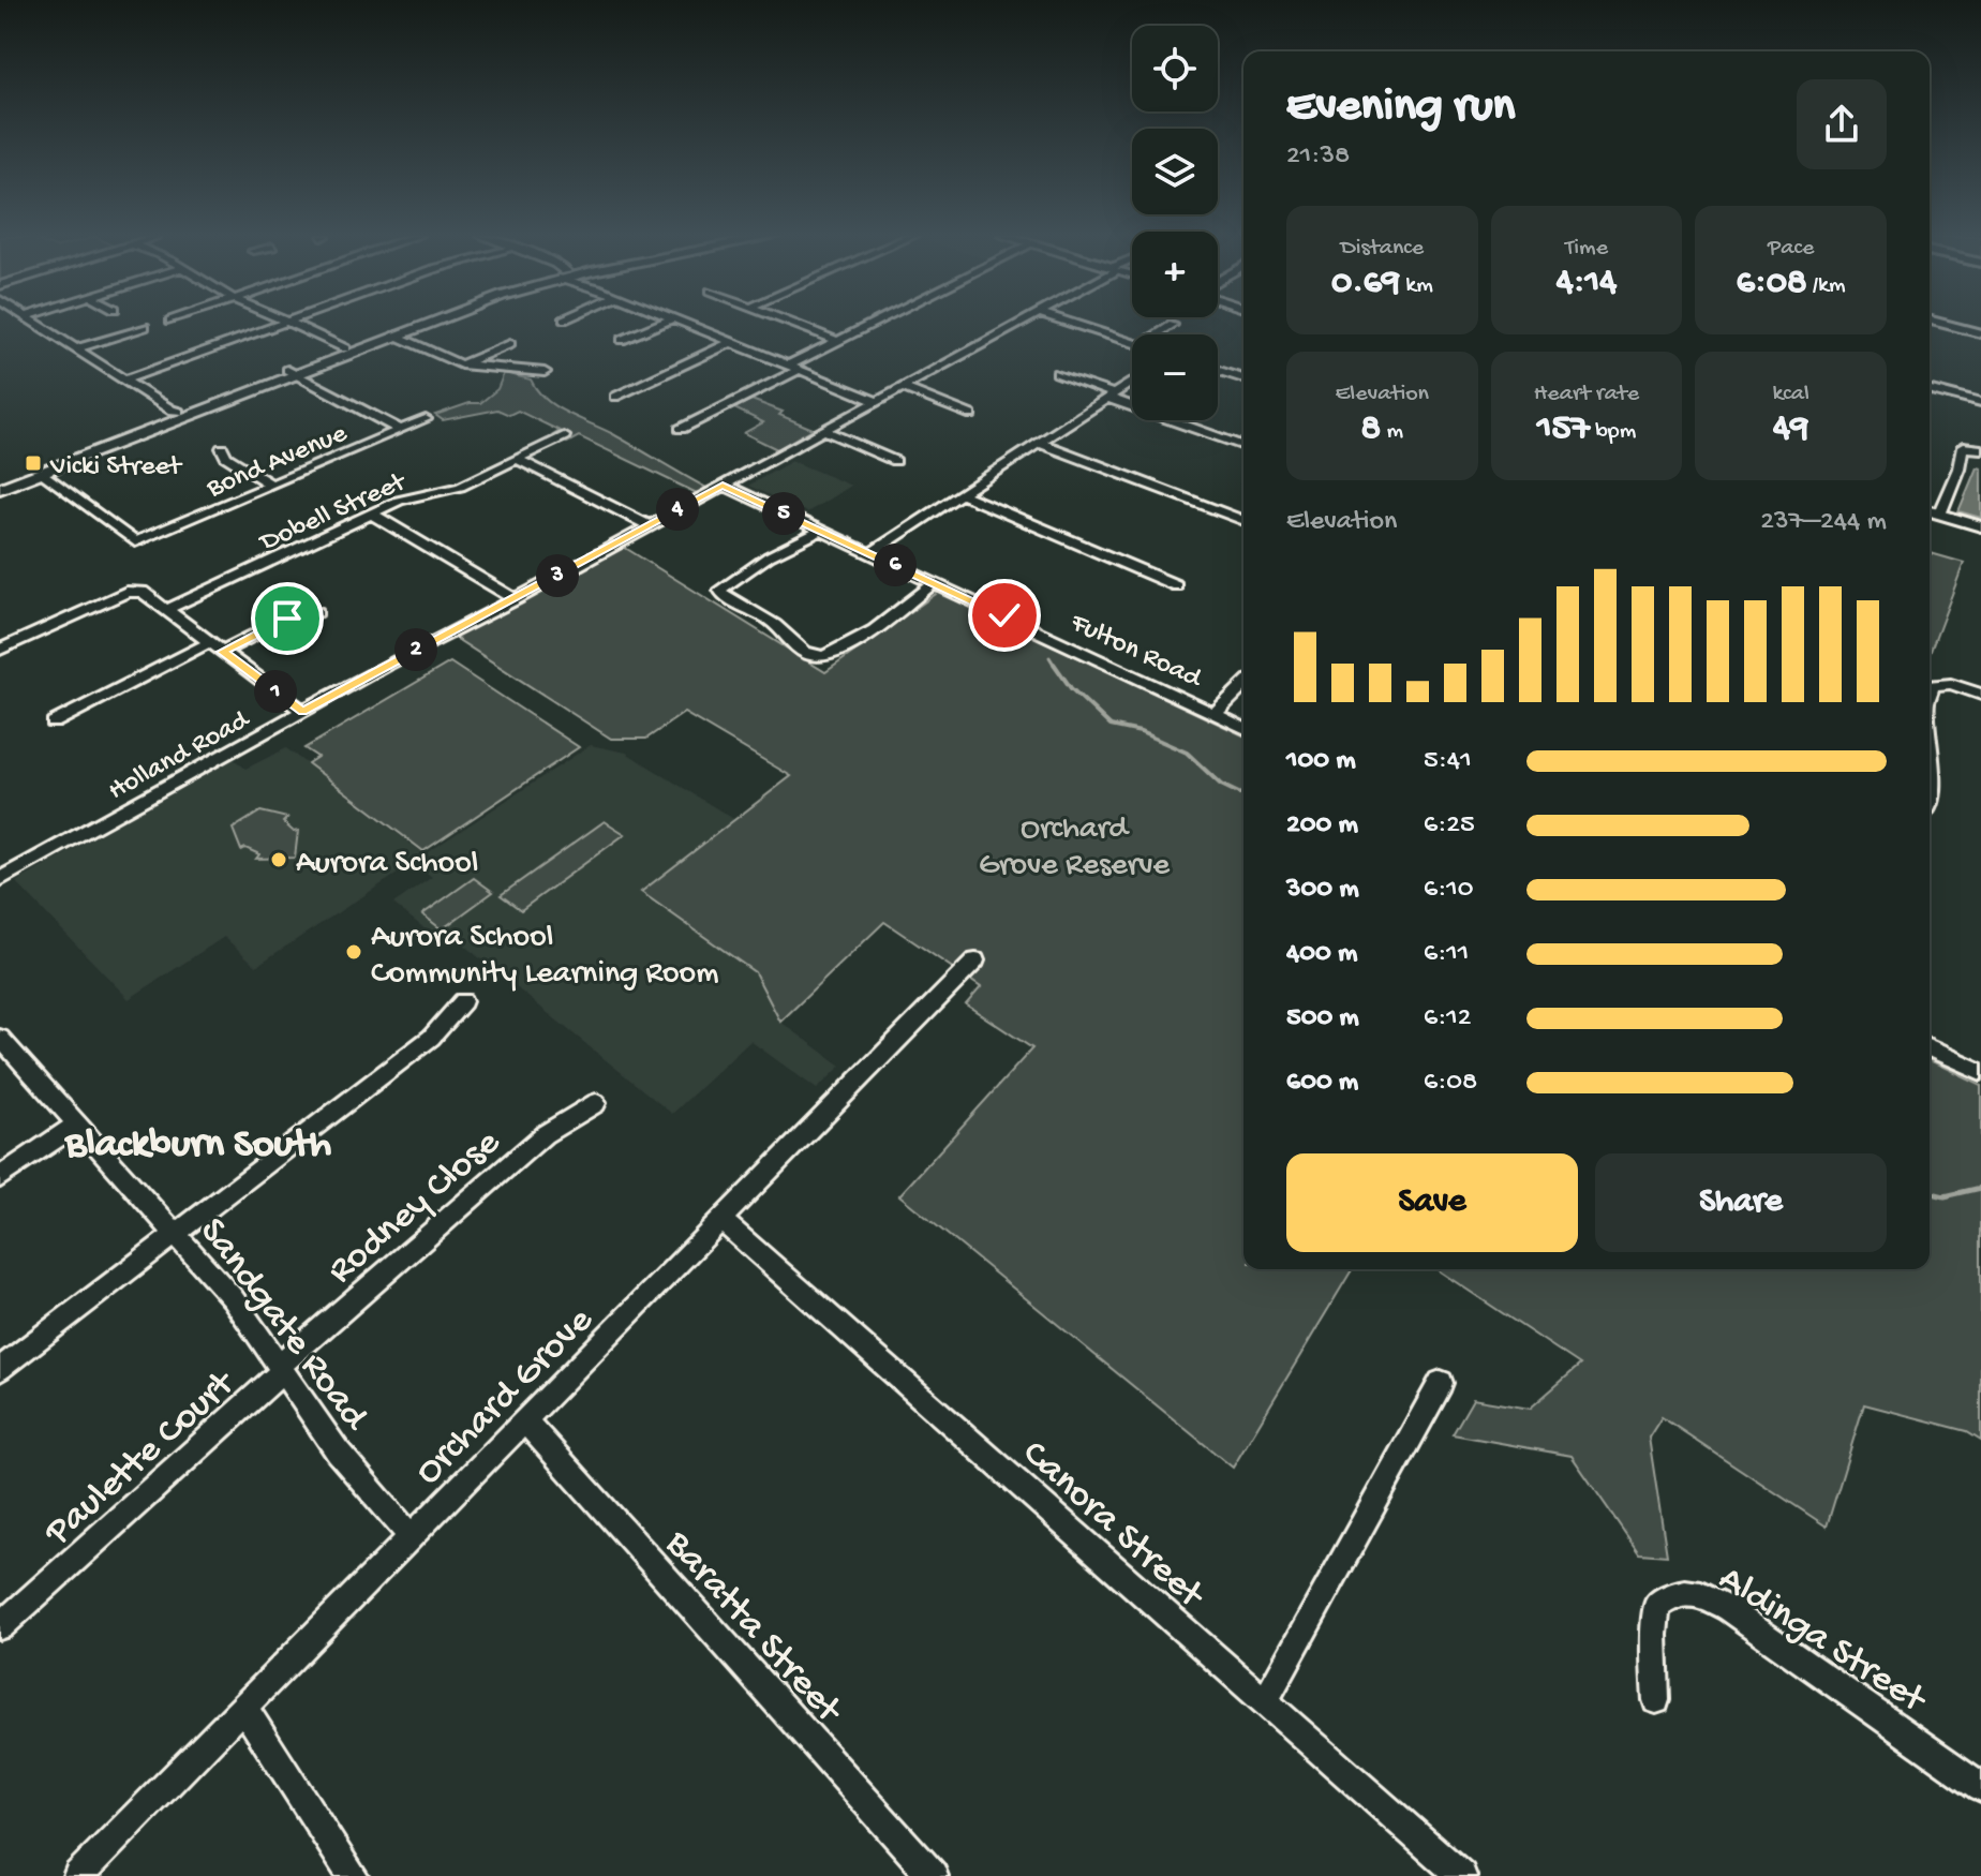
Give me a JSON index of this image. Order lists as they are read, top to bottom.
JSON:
{
  "streets": {
    "street": [
      "Bond Avenue",
      "Dobell Street",
      "Fulton Road",
      "Holland Road",
      "Rodney Close",
      "Sandgate Road",
      "Orchard Grove",
      "Paulette Court",
      "Canora Street",
      "Baratta Street",
      "Aldinga Street"
    ]
  },
  "crossings": [
    ["Fulton Road", "Holland Road"],
    ["Rodney Close", "Sandgate Road"],
    ["Rodney Close", "Paulette Court"],
    ["Sandgate Road", "Orchard Grove"],
    ["Sandgate Road", "Paulette Court"],
    ["Orchard Grove", "Canora Street"],
    ["Orchard Grove", "Baratta Street"]
  ],
  "districts": ["Blackburn South"],
  "parks": ["Orchard Grove Reserve"],
  "places": {
    "transit": ["Vicki Street"],
    "other": ["Aurora School", "Aurora School Community Learning Room"]
  },
  "page": {
    "map_buttons": ["+", "−"],
    "heading": ["Evening run", "21:38"],
    "stats": [
      ["Distance", "0.69 km"],
      ["Time", "4:14"],
      ["Pace", "6:08 /km"],
      ["Elevation", "8 m"],
      ["Heart rate", "157 bpm"],
      ["kcal", "49"]
    ],
    "pins": [
      "4",
      "5",
      "6",
      "3",
      "2",
      "1"
    ],
    "chart": ["Elevation", "237–244 m"],
    "list": [
      {
        "name": "100 m",
        "note": "5:41"
      },
      {
        "name": "200 m",
        "note": "6:25"
      },
      {
        "name": "300 m",
        "note": "6:10"
      },
      {
        "name": "400 m",
        "note": "6:11"
      },
      {
        "name": "500 m",
        "note": "6:12"
      },
      {
        "name": "600 m",
        "note": "6:08"
      }
    ],
    "buttons": ["Save", "Share"]
  }
}
